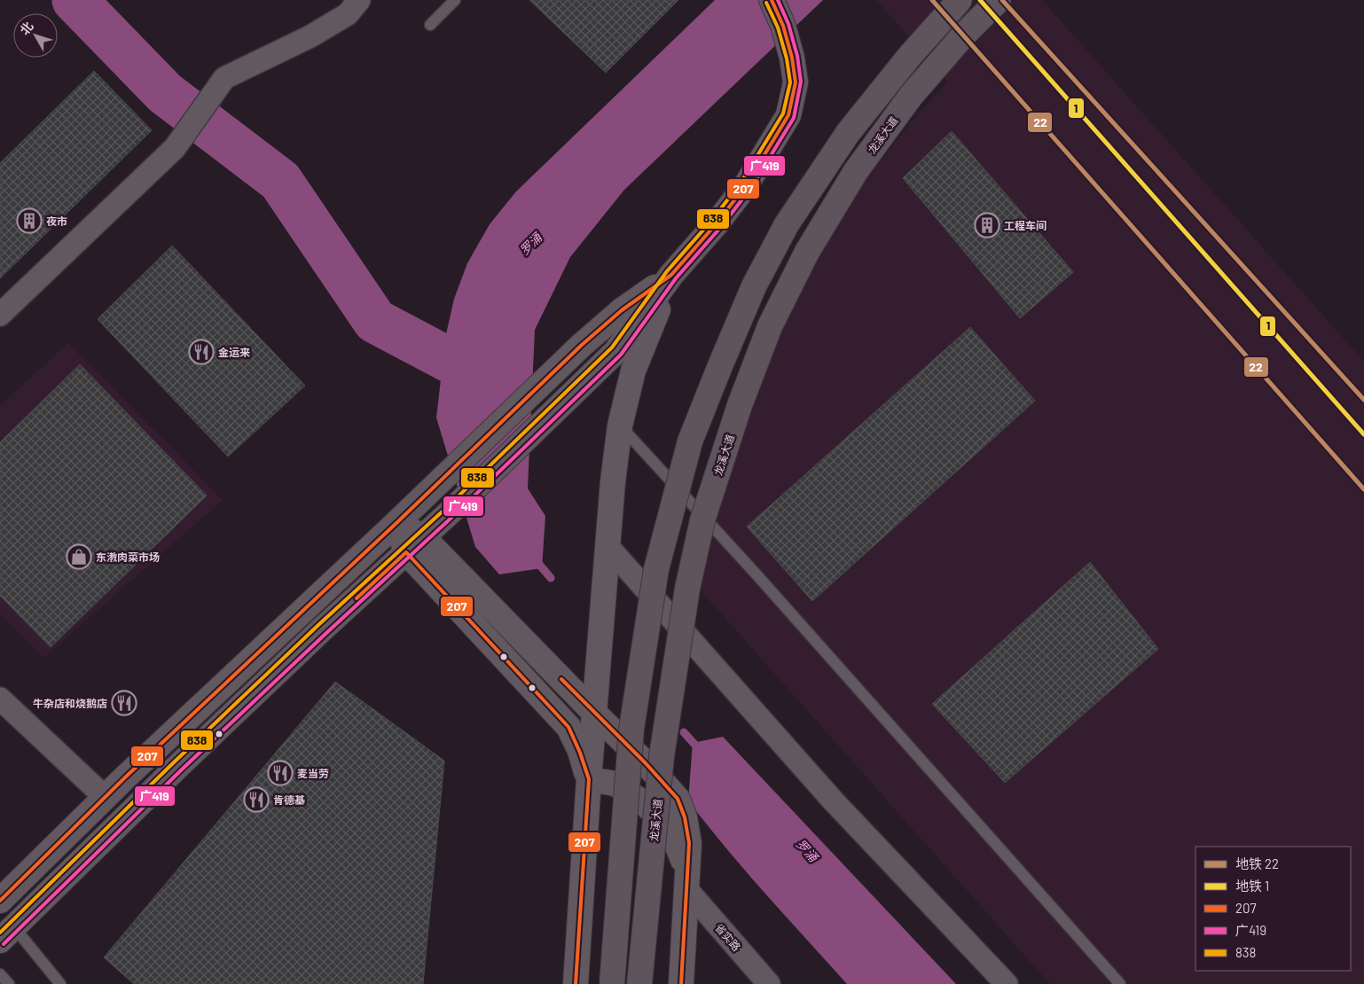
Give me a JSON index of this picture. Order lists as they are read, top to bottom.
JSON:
{
  "streets": {
    "main road": ["龙溪大道"],
    "street": ["省实路"]
  },
  "water": ["罗涌"],
  "places": {
    "building": ["夜市", "工程车间"],
    "restaurant": [
      "金运来",
      "牛杂店和烧鹅店",
      "麦当劳",
      "肯德基"
    ],
    "shop": ["东漖肉菜市场"]
  },
  "lines": [
    "metro line 22",
    "metro line 1",
    "transit line 207",
    "transit line 广419",
    "transit line 838"
  ],
  "legend": [
    "地铁 22",
    "地铁 1",
    "207",
    "广419",
    "838"
  ],
  "north": "top left"
}
